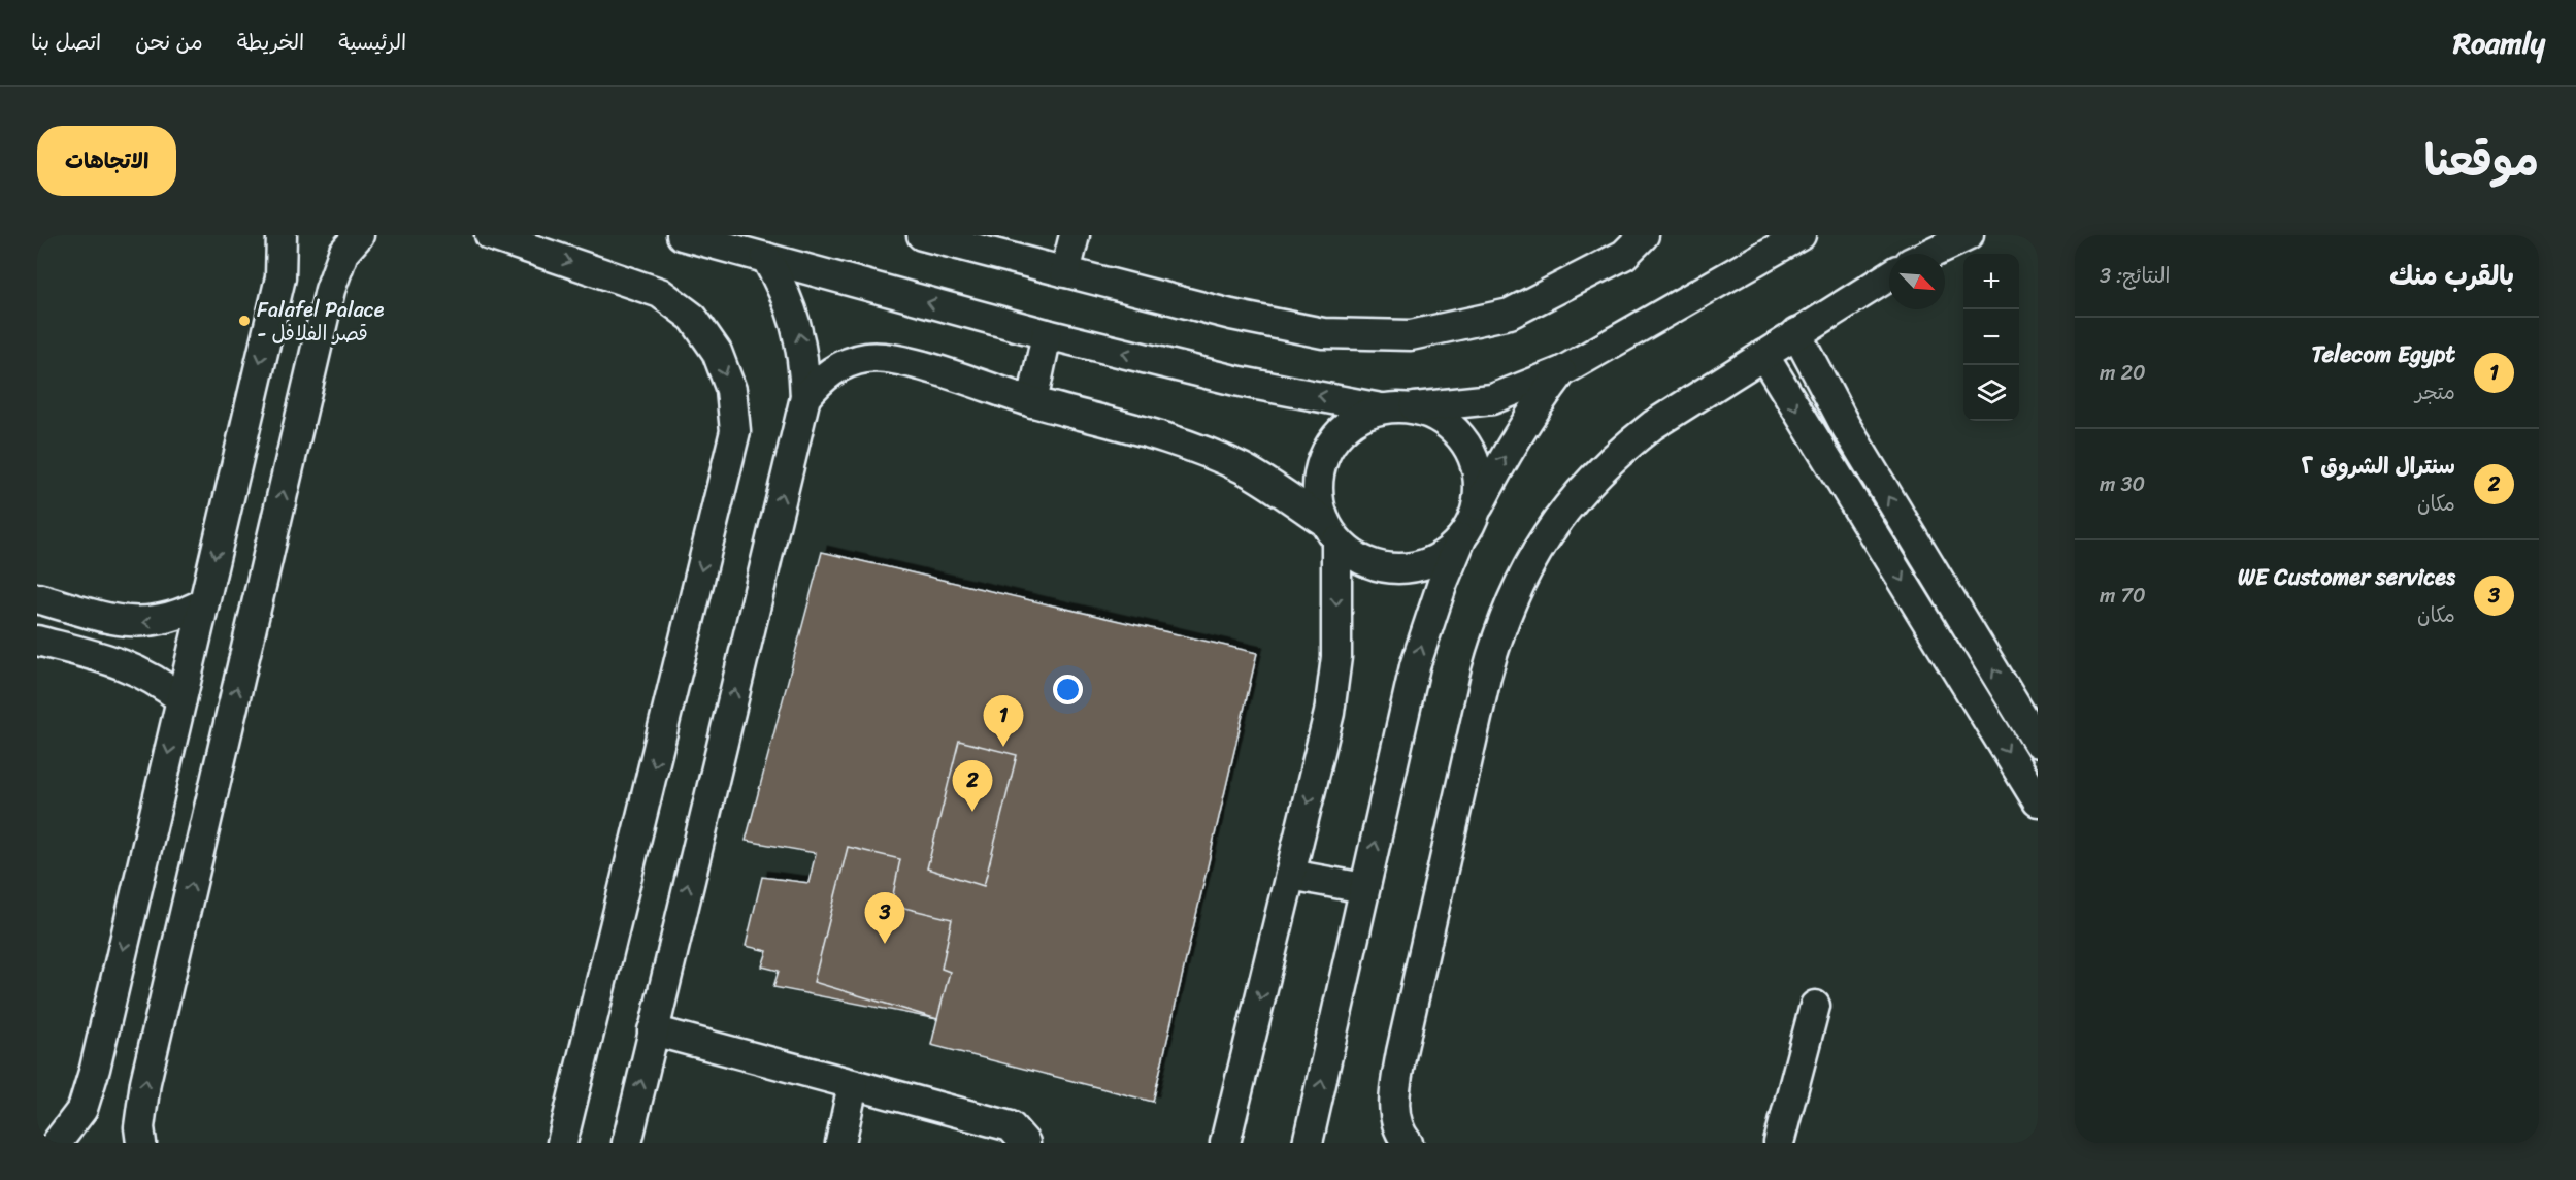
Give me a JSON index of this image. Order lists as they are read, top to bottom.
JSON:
{
  "places": ["Falafel Palace - قصر الفلافل"],
  "north": "bottom right",
  "page": {
    "header": "Roamly",
    "nav": [
      "الرئيسية",
      "الخريطة",
      "من نحن",
      "اتصل بنا"
    ],
    "title": "موقعنا",
    "buttons": "الاتجاهات",
    "heading": ["بالقرب منك", "النتائج: 3"],
    "map_buttons": ["+", "−"],
    "list": [
      {
        "mark": "1",
        "name": "Telecom Egypt",
        "note": "متجر",
        "value": "20 m"
      },
      {
        "mark": "2",
        "name": "سنترال الشروق ٢",
        "note": "مكان",
        "value": "30 m"
      },
      {
        "mark": "3",
        "name": "WE Customer services",
        "note": "مكان",
        "value": "70 m"
      }
    ],
    "pins": ["1", "2", "3"]
  }
}
